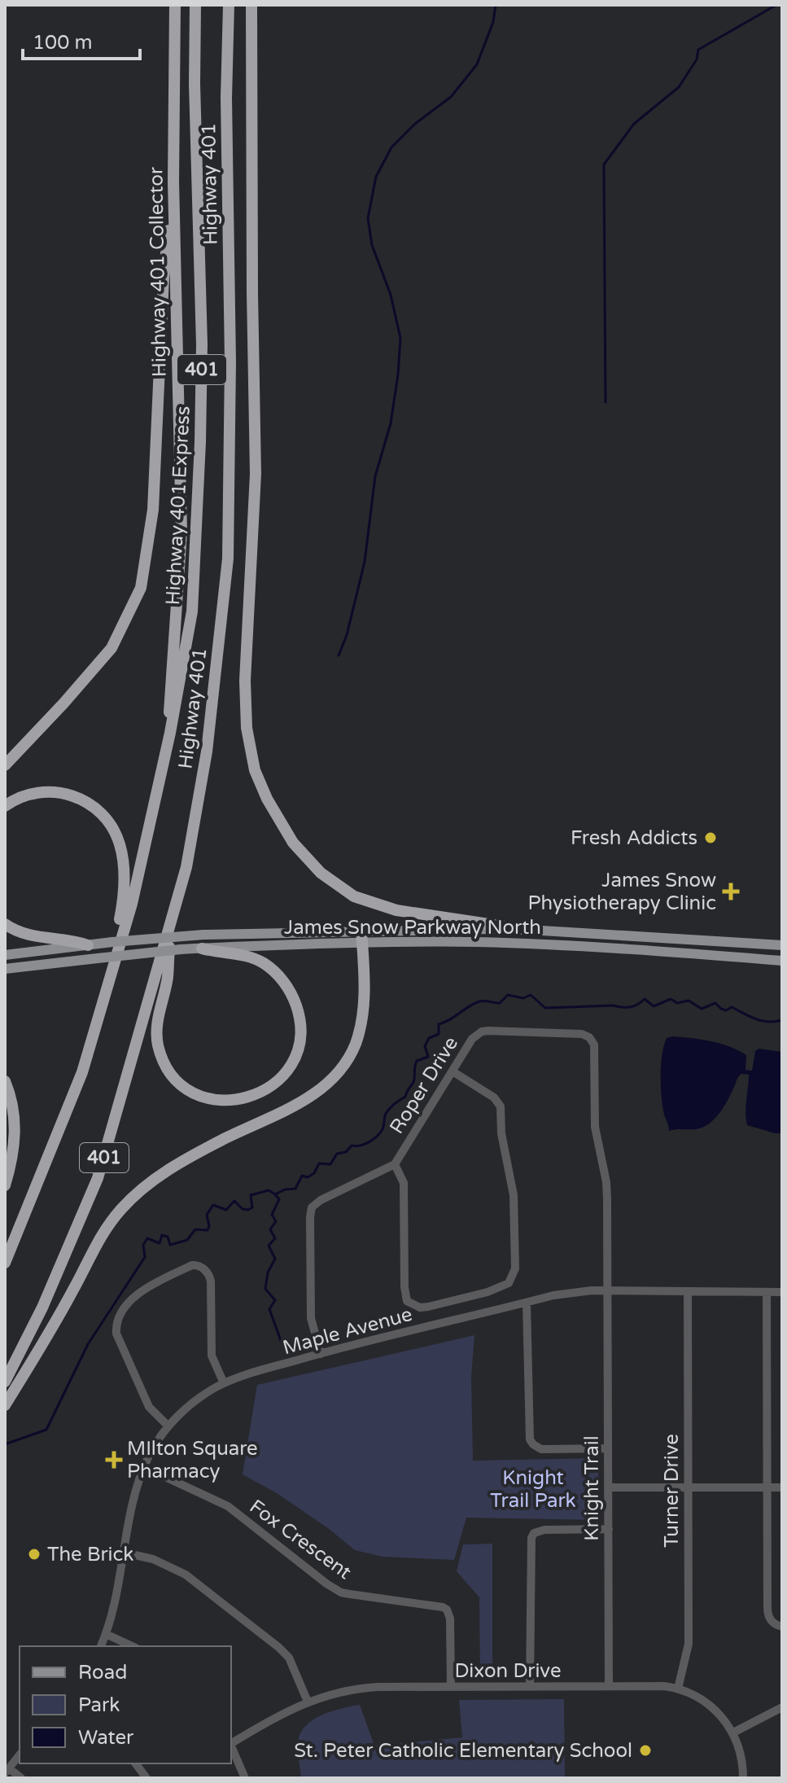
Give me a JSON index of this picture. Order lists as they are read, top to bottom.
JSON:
{
  "streets": {
    "highway": [
      "Highway 401",
      "Highway 401 Collector",
      "401",
      "Highway 401 Express"
    ],
    "main road": ["James Snow Parkway North"],
    "street": [
      "Roper Drive",
      "Maple Avenue",
      "Knight Trail",
      "Turner Drive",
      "Fox Crescent",
      "Dixon Drive"
    ]
  },
  "crossings": [
    ["Highway 401", "Highway 401 Collector"],
    ["Highway 401", "Highway 401 Express"],
    ["Highway 401 Collector", "Highway 401 Express"],
    ["Roper Drive", "Maple Avenue"],
    ["Roper Drive", "Knight Trail"],
    ["Maple Avenue", "Knight Trail"],
    ["Maple Avenue", "Turner Drive"],
    ["Maple Avenue", "Fox Crescent"],
    ["Knight Trail", "Dixon Drive"],
    ["Turner Drive", "Dixon Drive"],
    ["Fox Crescent", "Dixon Drive"]
  ],
  "parks": ["Knight Trail Park"],
  "places": {
    "other": ["Fresh Addicts", "The Brick", "St. Peter Catholic Elementary School"],
    "health": ["James Snow Physiotherapy Clinic", "MIlton Square Pharmacy"]
  },
  "legend": ["Road", "Park", "Water"],
  "scale_bar": "100 m"
}
